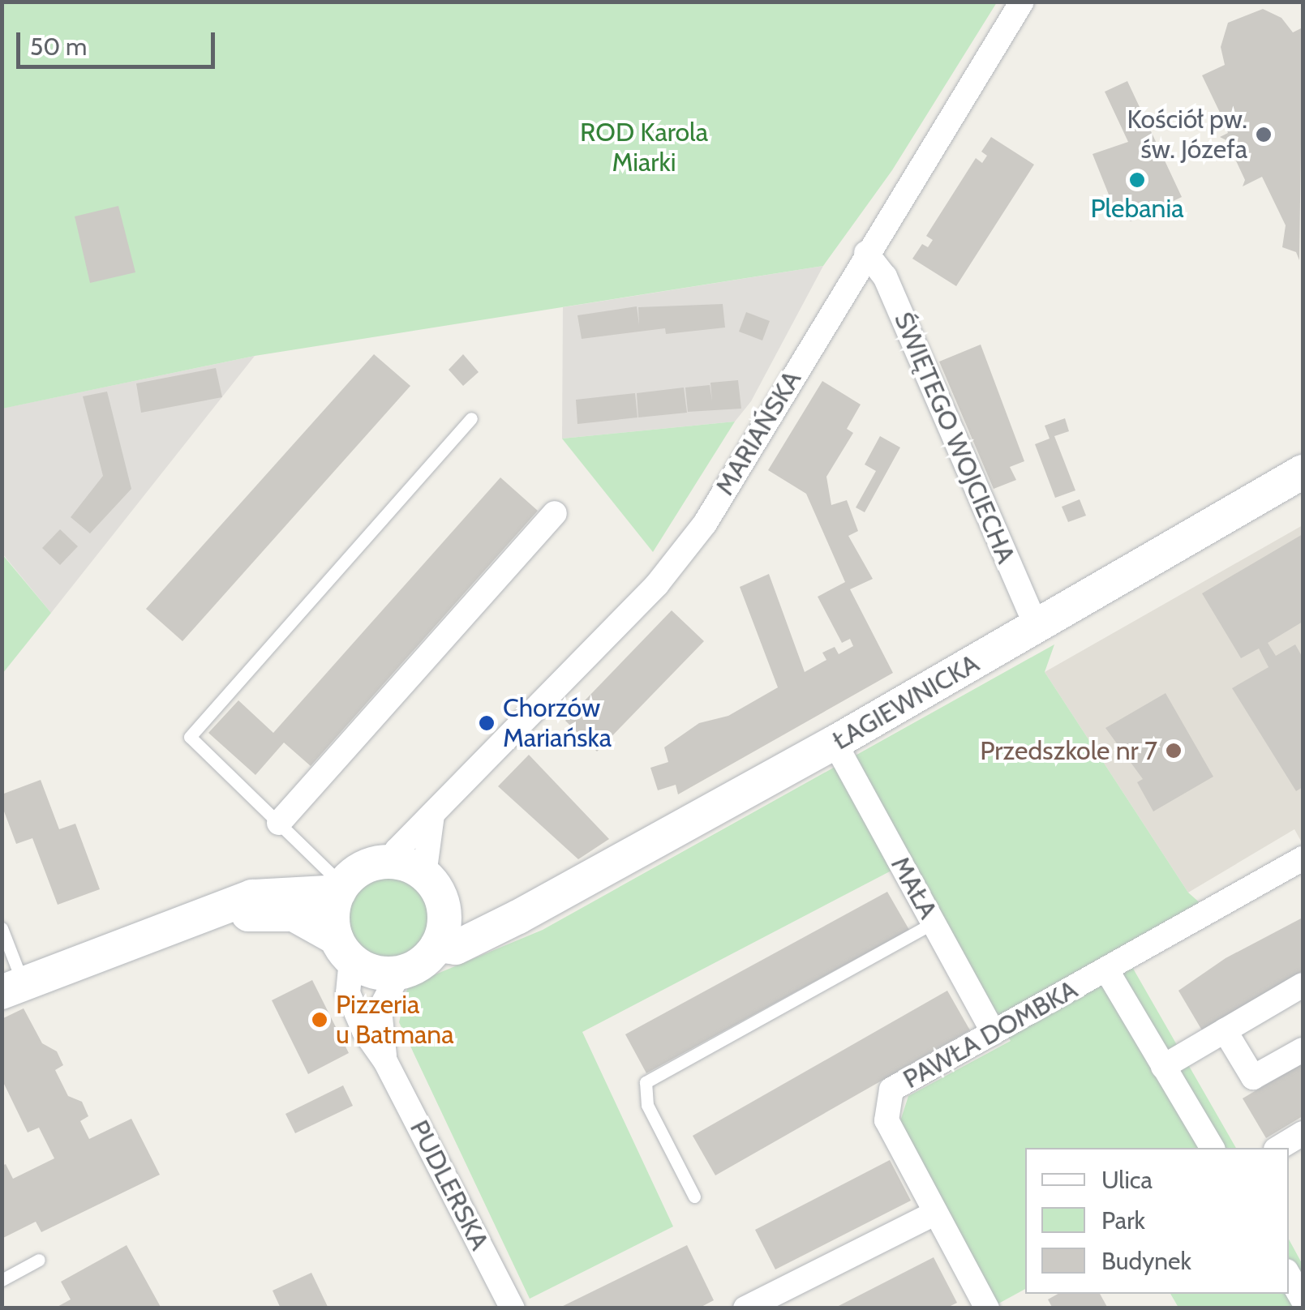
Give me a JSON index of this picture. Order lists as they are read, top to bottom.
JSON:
{
  "streets": {
    "street": [
      "MARIAŃSKA",
      "ŚWIĘTEGO WOJCIECHA",
      "ŁAGIEWNICKA",
      "MAŁA",
      "PAWŁA DOMBKA",
      "PUDLERSKA"
    ]
  },
  "crossings": [
    ["MARIAŃSKA", "ŚWIĘTEGO WOJCIECHA"],
    ["MARIAŃSKA", "ŁAGIEWNICKA"],
    ["MARIAŃSKA", "PUDLERSKA"],
    ["ŚWIĘTEGO WOJCIECHA", "ŁAGIEWNICKA"],
    ["ŁAGIEWNICKA", "MAŁA"],
    ["ŁAGIEWNICKA", "PUDLERSKA"],
    ["MAŁA", "PAWŁA DOMBKA"]
  ],
  "parks": ["ROD Karola Miarki"],
  "places": [
    "Kościół pw. św. Józefa",
    "Plebania",
    "Chorzów Mariańska",
    "Przedszkole nr 7",
    "Pizzeria u Batmana"
  ],
  "legend": ["Ulica", "Park", "Budynek"],
  "scale_bar": "50 m"
}
